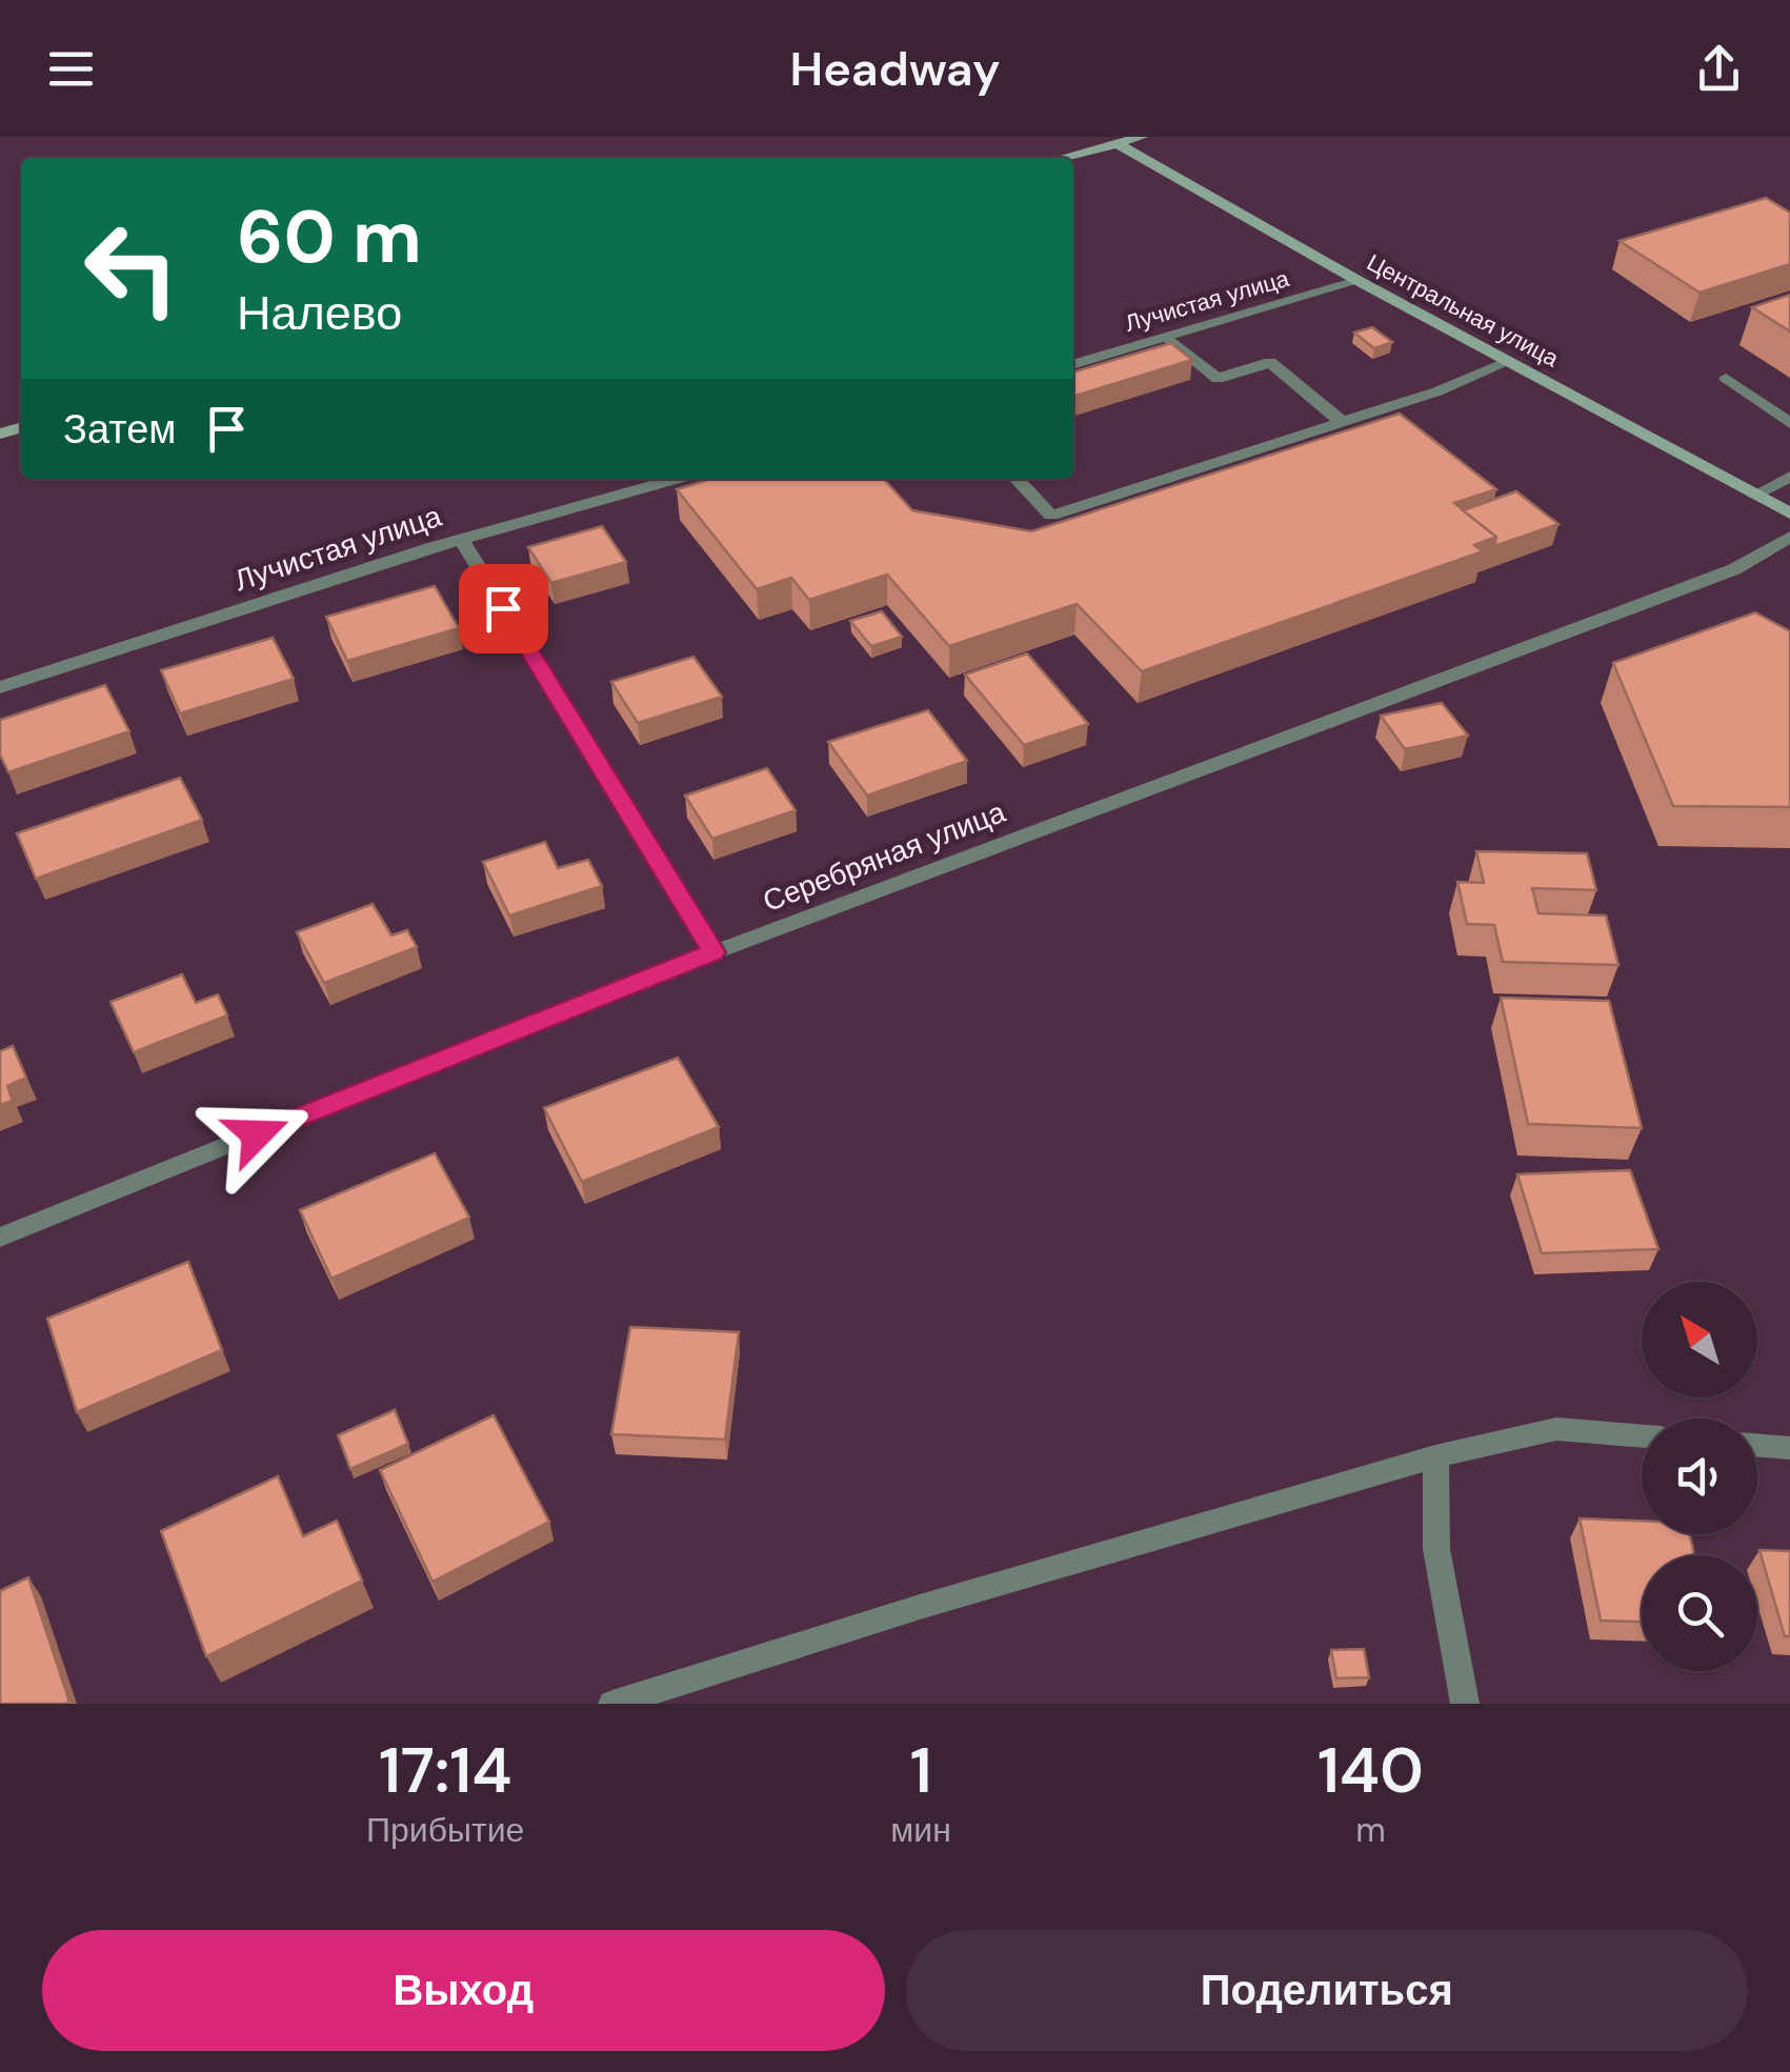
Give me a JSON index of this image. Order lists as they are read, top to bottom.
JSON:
{
  "streets": {
    "street": ["Лучистая улица", "Центральная улица", "Серебряная улица"]
  },
  "crossings": [
    ["Лучистая улица", "Центральная улица"]
  ],
  "north": "top left",
  "page": {
    "header": "Headway",
    "turn": ["60 m", "Налево"],
    "then": "Затем",
    "eta": [
      "17:14",
      "Прибытие",
      "1",
      "мин",
      "140",
      "m"
    ],
    "buttons": ["Выход", "Поделиться"]
  }
}
